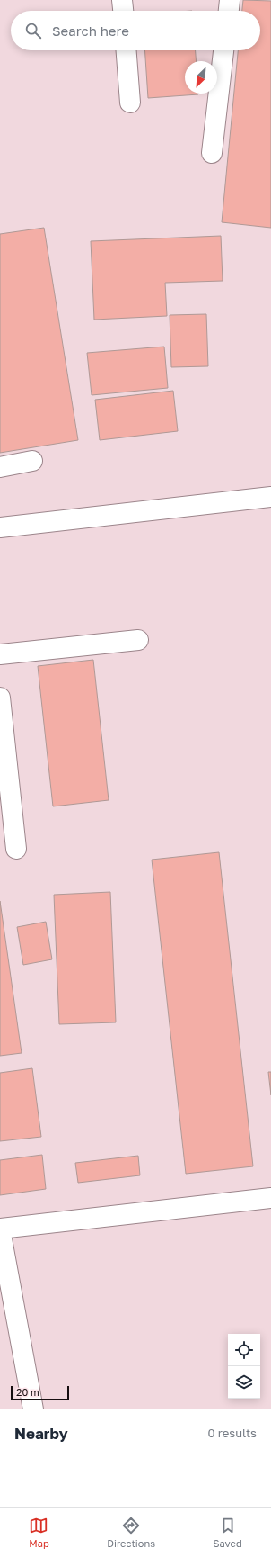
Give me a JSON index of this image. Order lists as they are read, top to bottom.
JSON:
{
  "scale_bar": "20 m",
  "north": "bottom left",
  "page": {
    "search": "Search here",
    "scale": "20 m",
    "heading": ["Nearby", "0 results"],
    "nav": ["Map", "Directions", "Saved"]
  }
}
